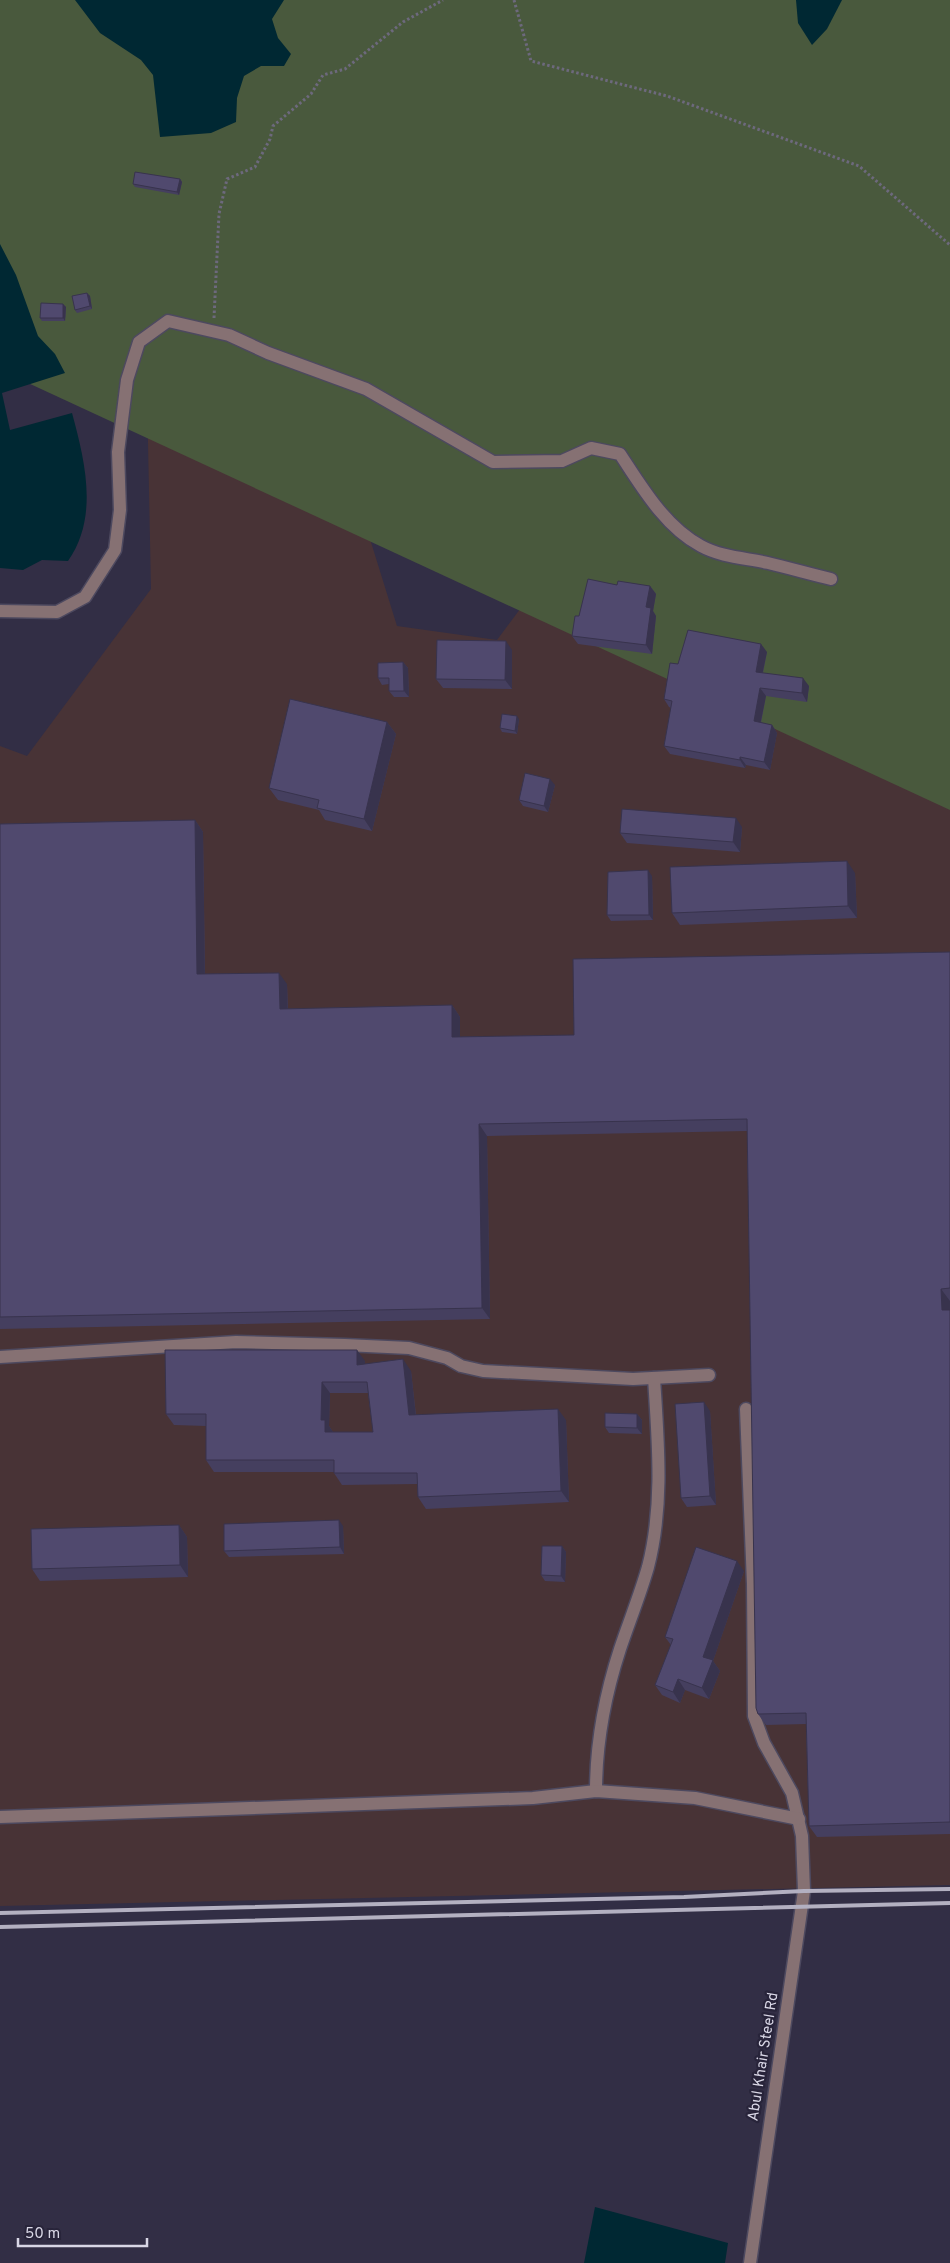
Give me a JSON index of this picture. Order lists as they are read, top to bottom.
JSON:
{
  "streets": {
    "street": ["Abul Khair Steel Rd"]
  },
  "scale_bar": "50 m"
}
